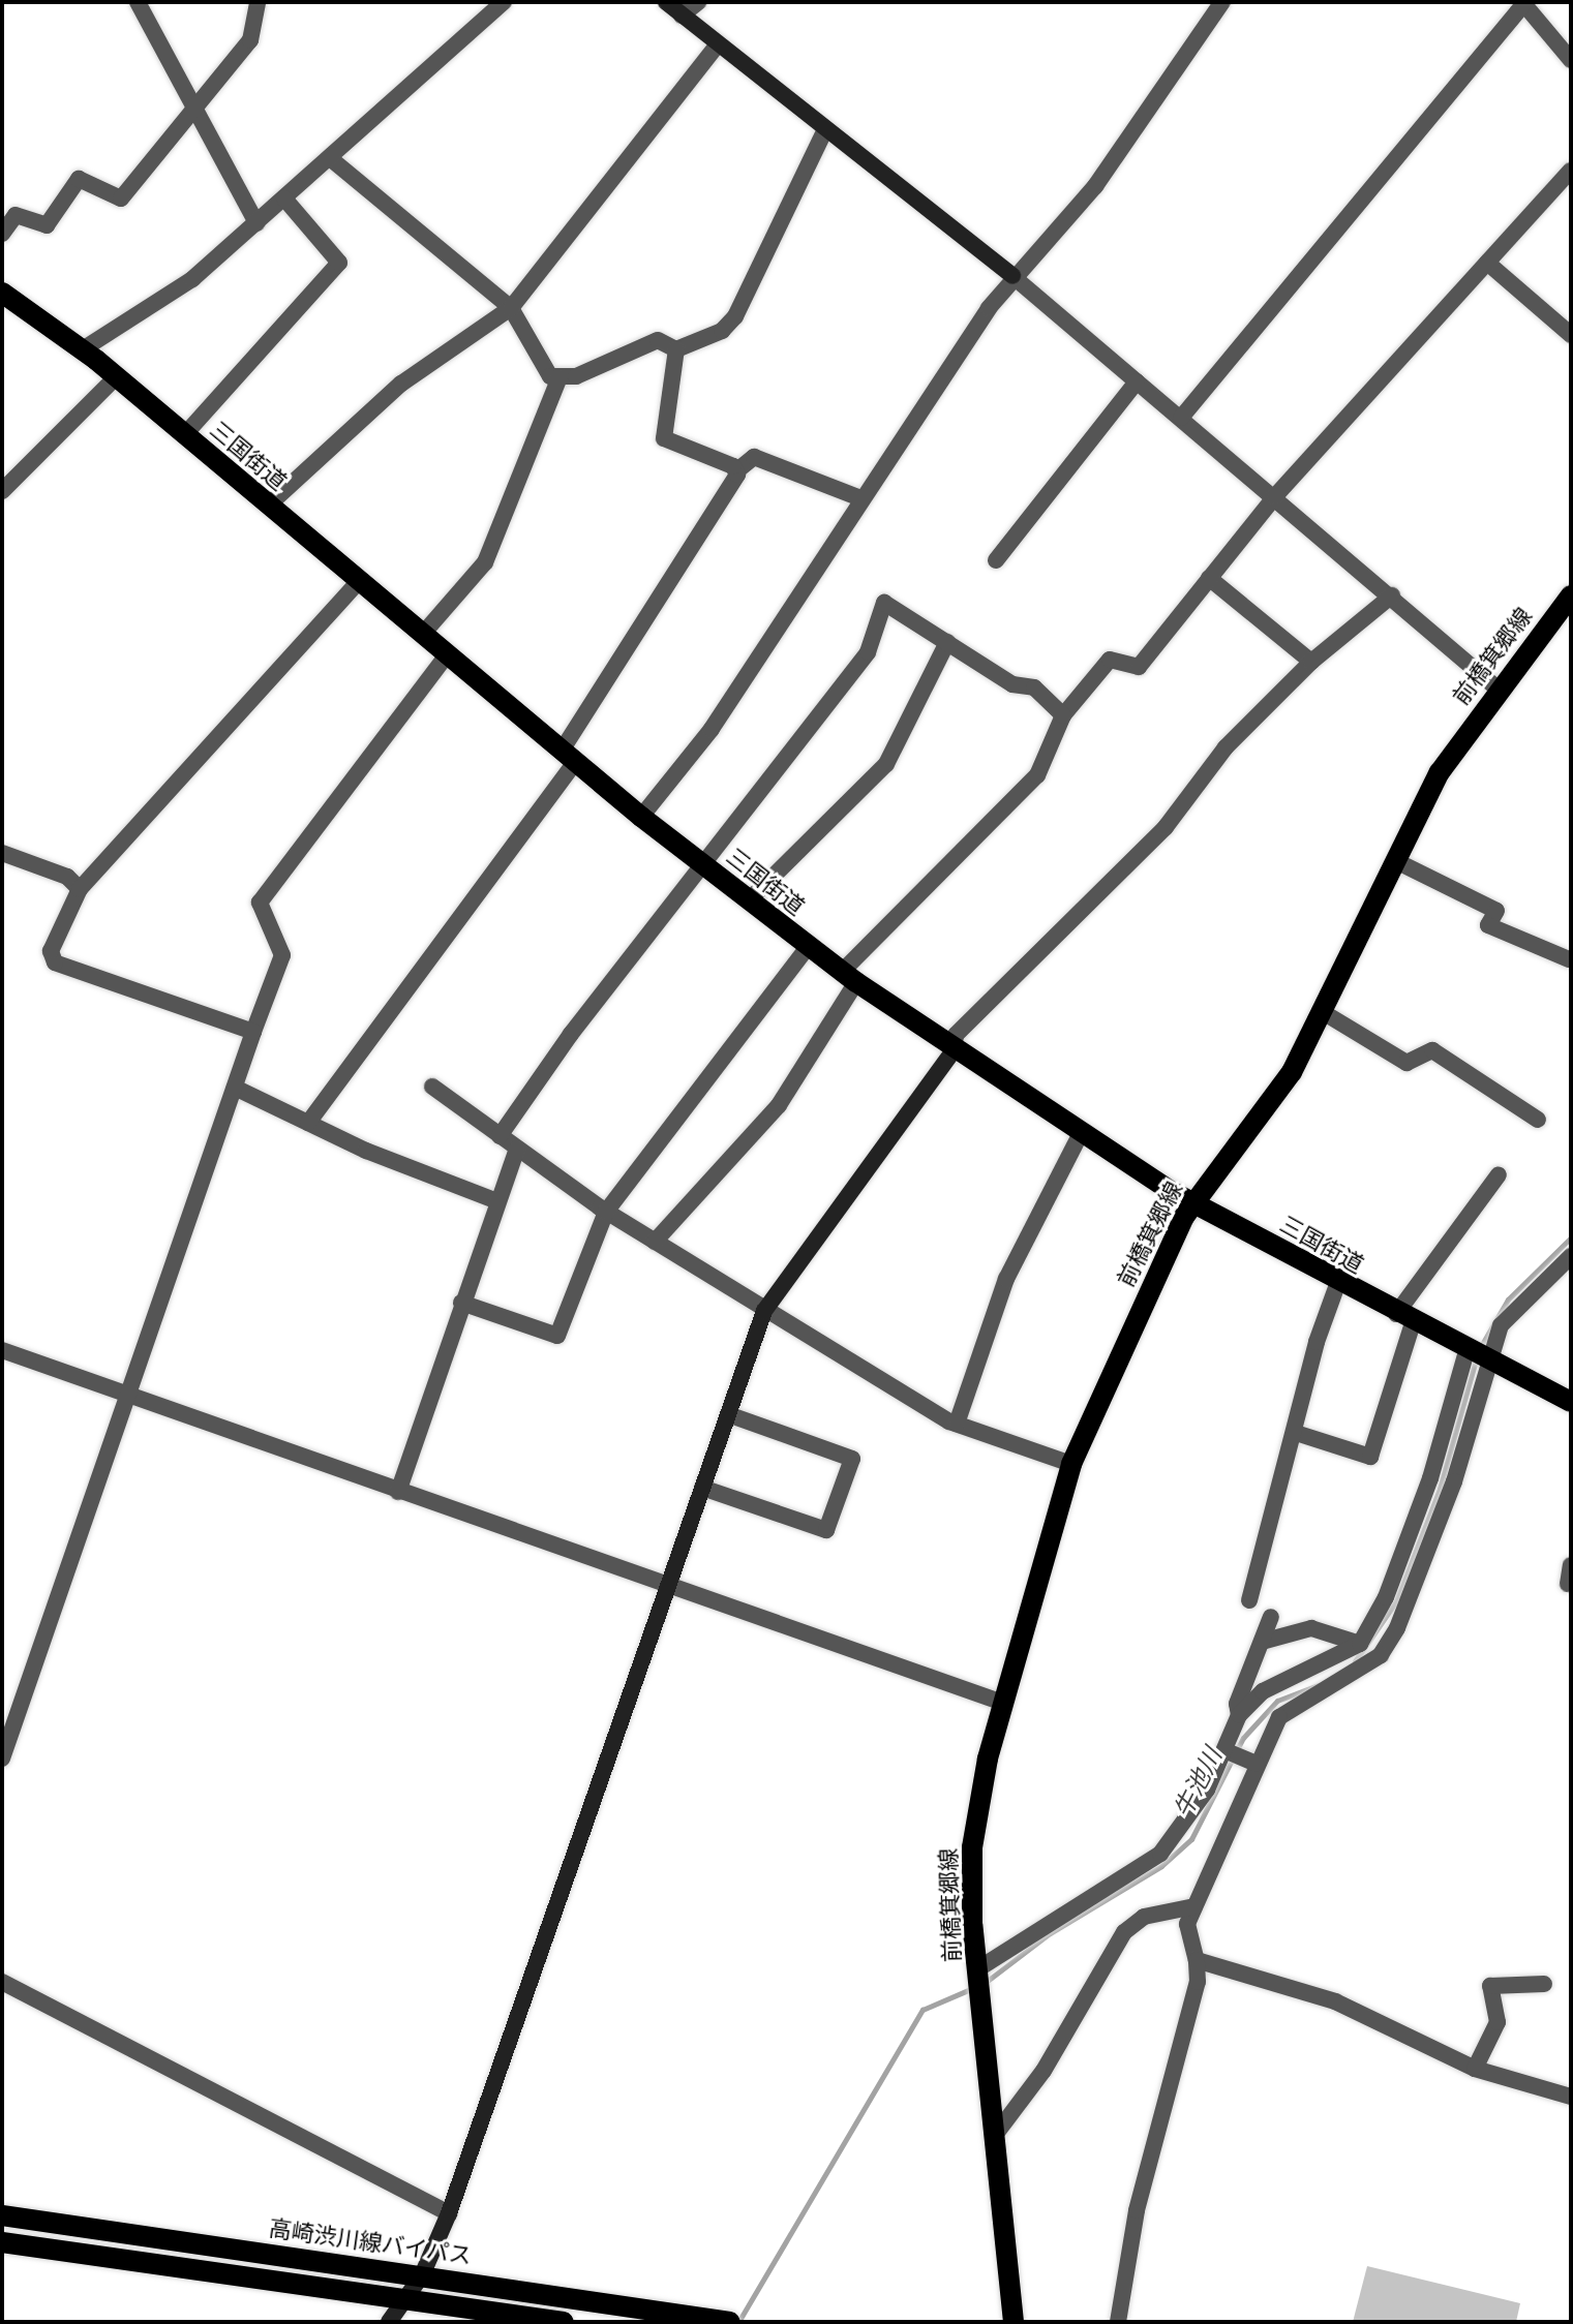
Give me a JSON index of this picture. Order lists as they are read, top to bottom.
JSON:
{
  "streets": {
    "main road": ["三国街道", "前橋箕郷線", "高崎渋川線バイパス"]
  },
  "crossings": [
    ["三国街道", "前橋箕郷線"]
  ],
  "water": ["牛池川"]
}
